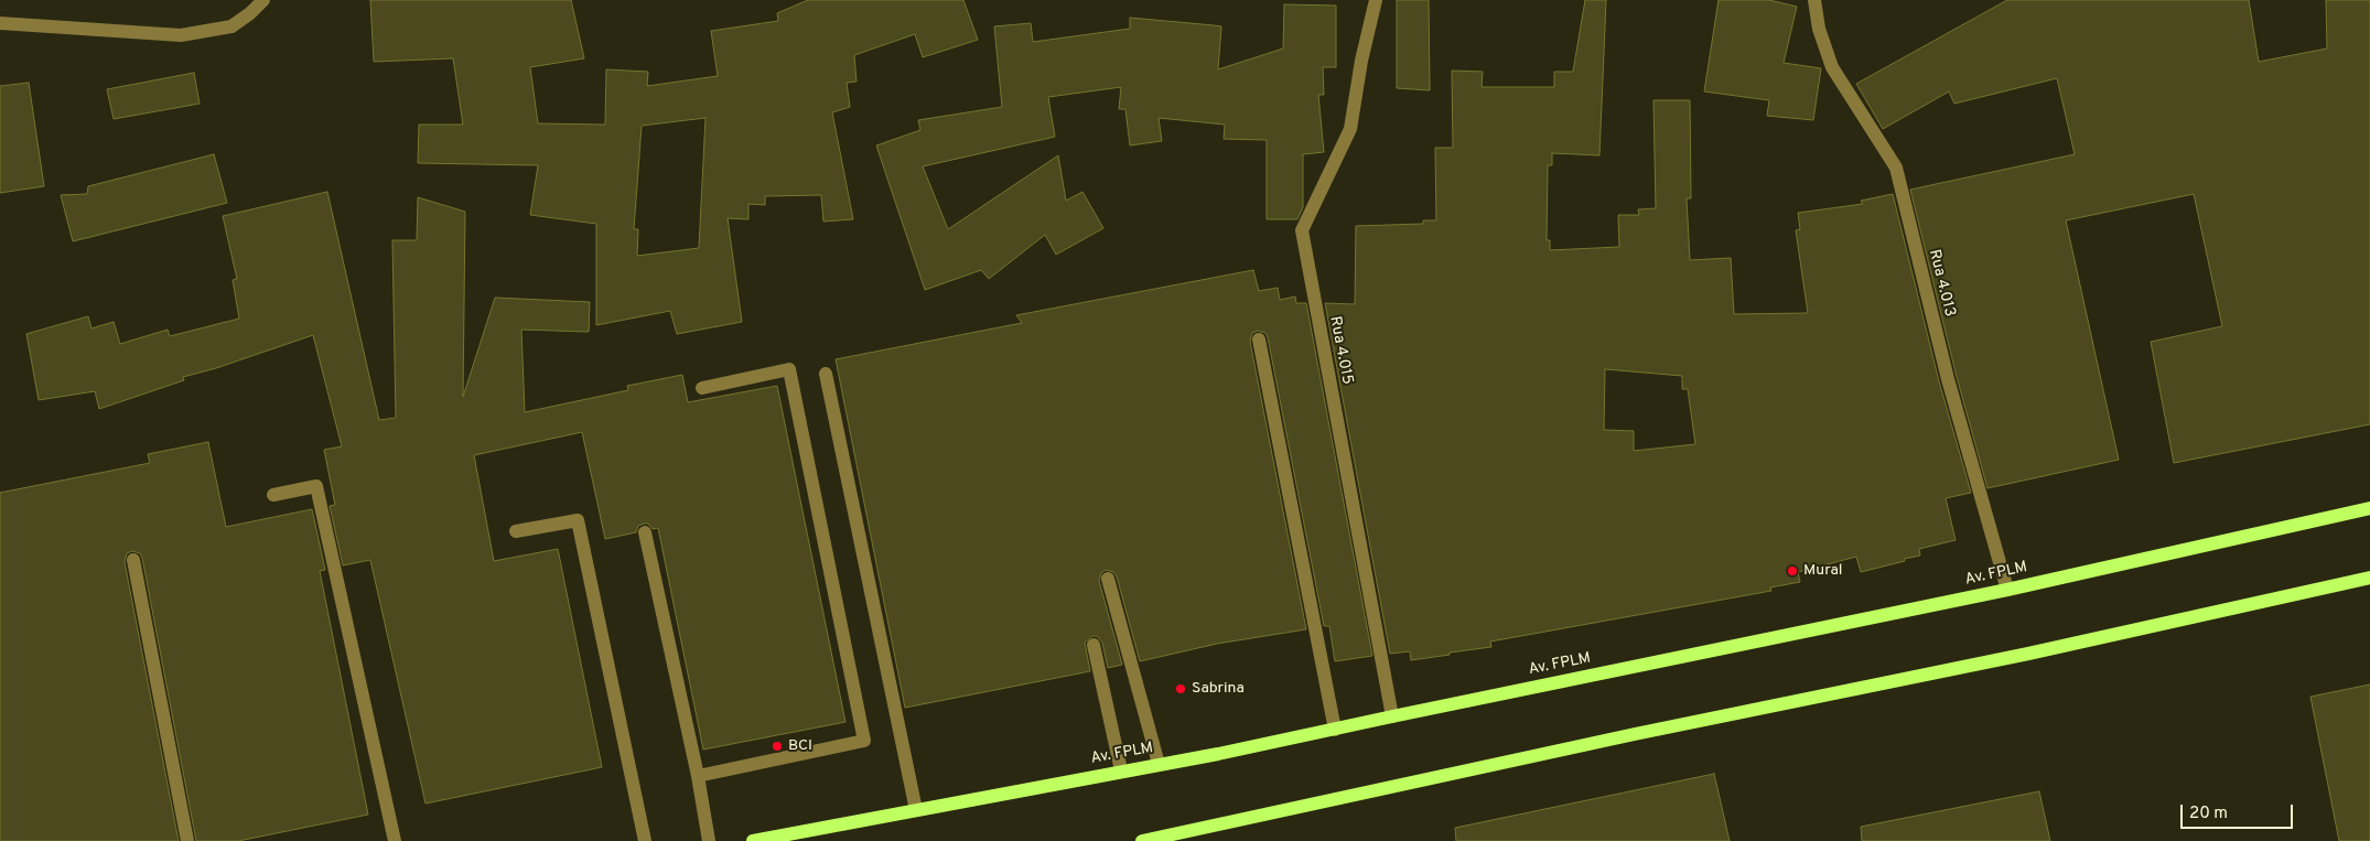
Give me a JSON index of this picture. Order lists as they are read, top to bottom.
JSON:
{
  "streets": {
    "main road": ["Av. FPLM"],
    "street": ["Rua 4.013", "Rua 4.015"]
  },
  "crossings": [
    ["Rua 4.013", "Av. FPLM"],
    ["Rua 4.015", "Av. FPLM"]
  ],
  "places": ["Mural", "Sabrina", "BCI"],
  "scale_bar": "20 m"
}
